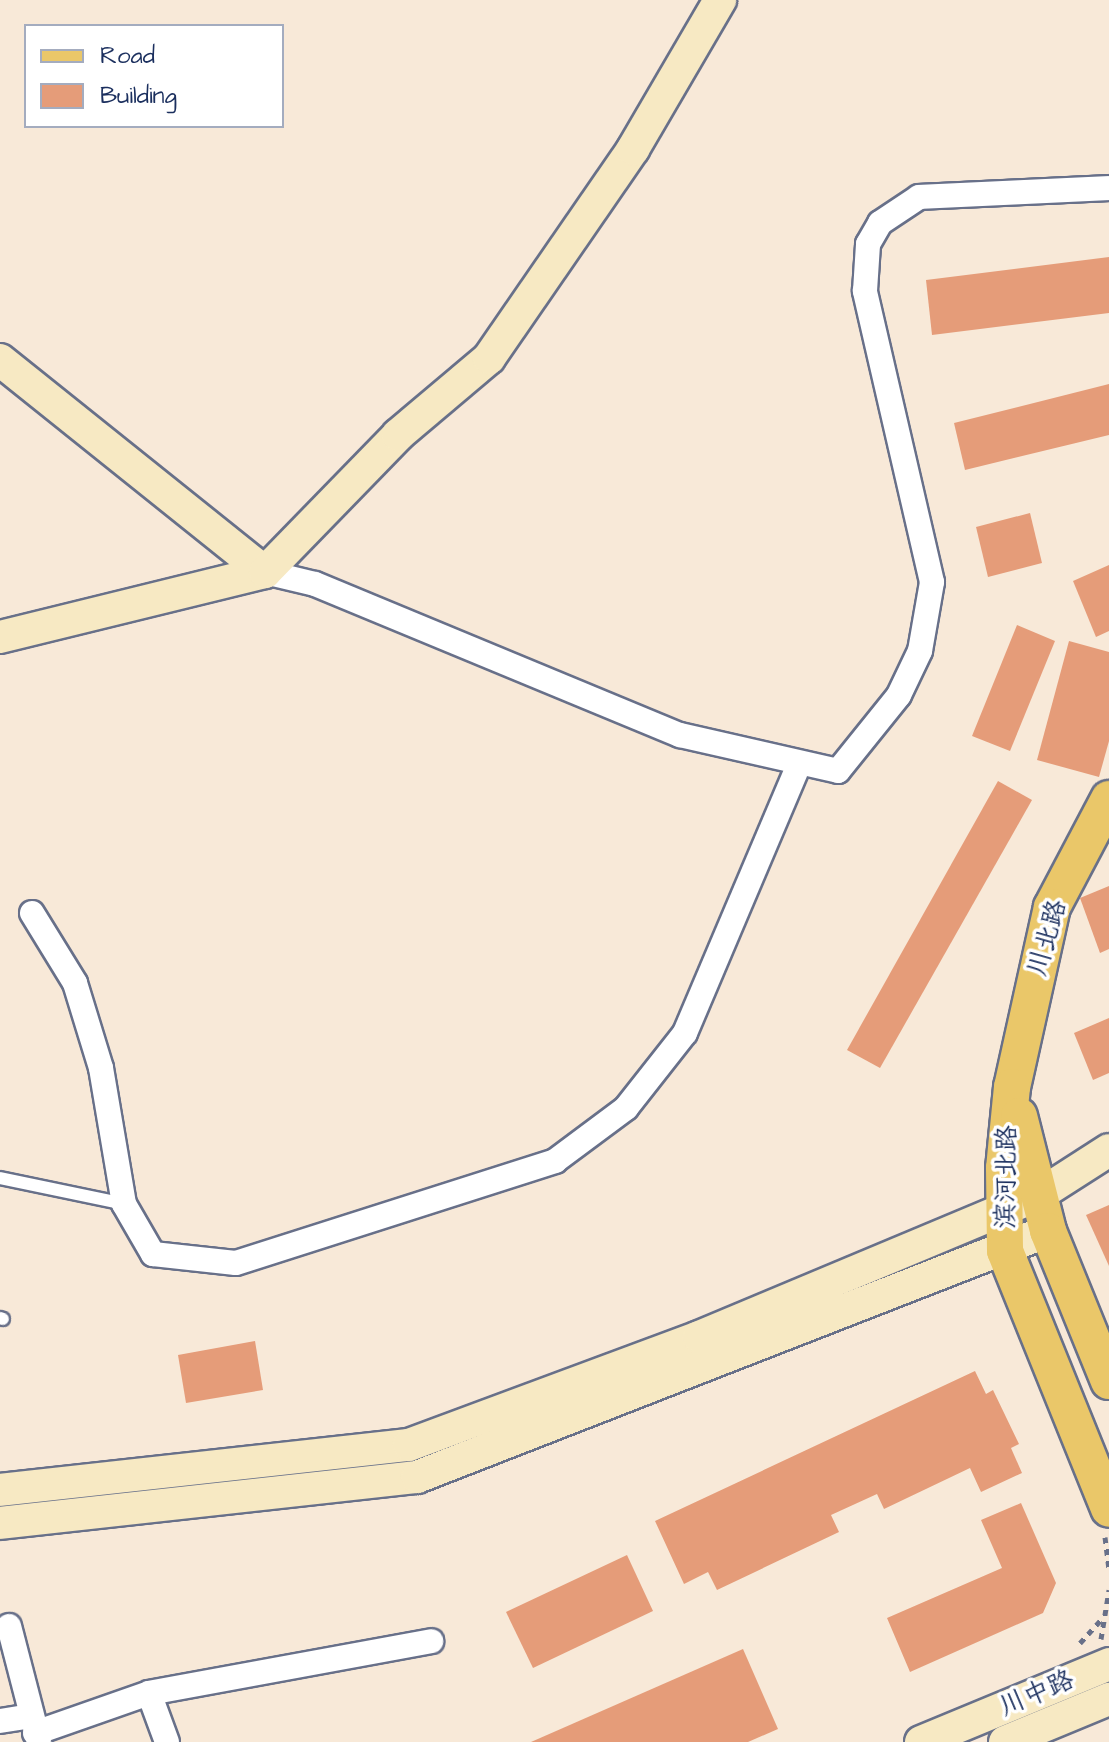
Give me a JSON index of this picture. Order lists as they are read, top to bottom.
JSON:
{
  "streets": {
    "main road": ["川北路", "滨河北路", "川中路"]
  },
  "crossings": [
    ["川北路", "滨河北路"]
  ],
  "legend": ["Road", "Building"]
}
